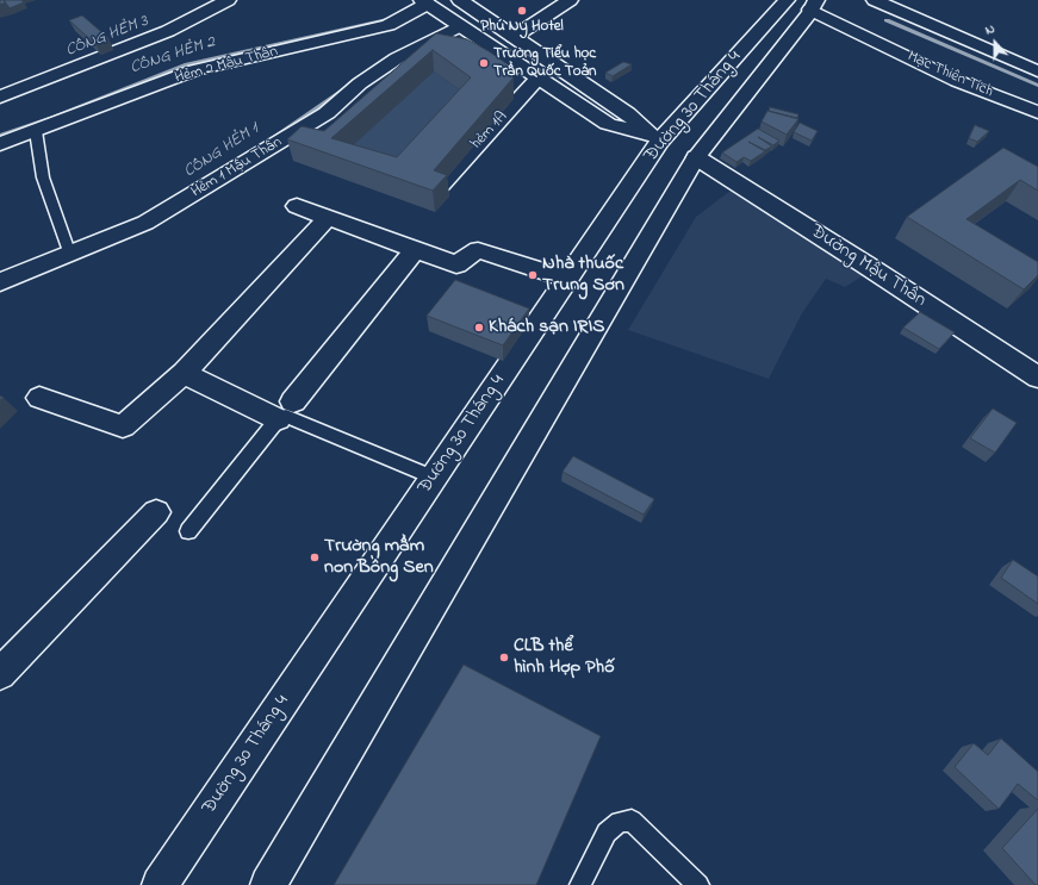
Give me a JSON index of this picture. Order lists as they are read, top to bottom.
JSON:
{
  "streets": {
    "street": [
      "Hẻm 2 Mậu Thân",
      "Mạc Thiên Tích",
      "Đường 30 Tháng 4",
      "hẻm 1A",
      "Hẻm 1 Mậu Thân",
      "Đường Mậu Thân"
    ]
  },
  "crossings": [
    ["Hẻm 2 Mậu Thân", "Đường Mậu Thân"],
    ["Mạc Thiên Tích", "Đường 30 Tháng 4"],
    ["Đường 30 Tháng 4", "Đường Mậu Thân"],
    ["hẻm 1A", "Đường Mậu Thân"],
    ["Hẻm 1 Mậu Thân", "Đường Mậu Thân"]
  ],
  "water": ["CỐNG HẺM 3", "CỐNG HẺM 2", "CỐNG HẺM 1"],
  "places": [
    "Phú Ny Hotel",
    "Trường Tiểu học Trần Quốc Toản",
    "Nhà thuốc Trung Sơn",
    "Khách sạn IRIS",
    "Trường mầm non Bông Sen",
    "CLB thể hình Hợp Phố"
  ],
  "north": "top"
}
